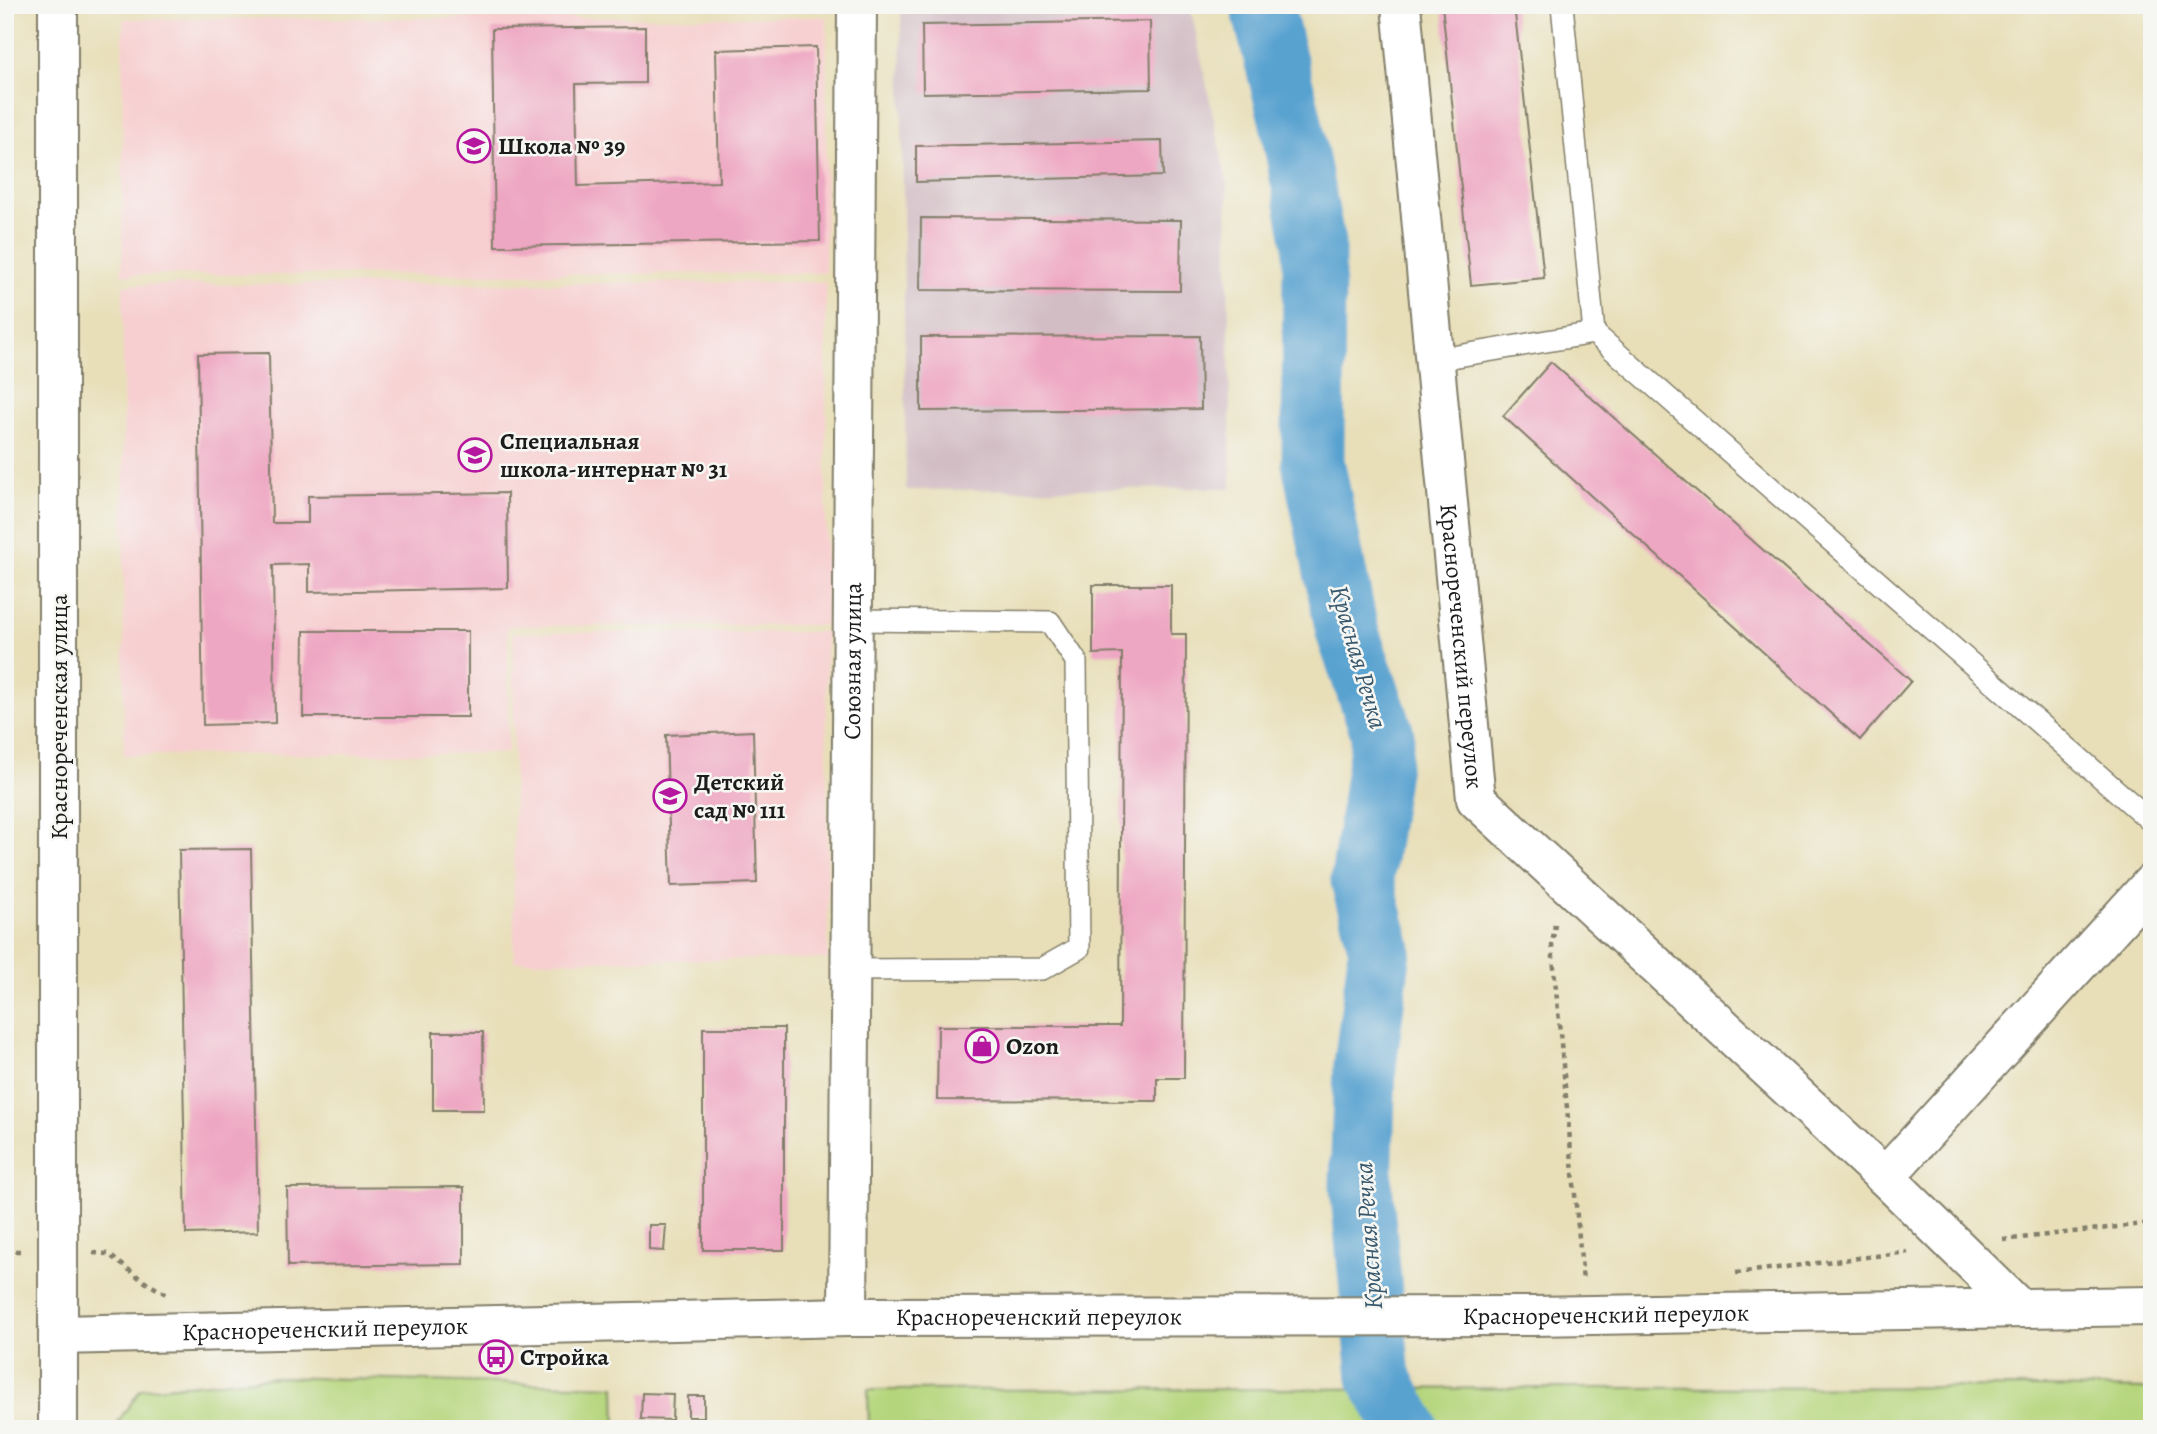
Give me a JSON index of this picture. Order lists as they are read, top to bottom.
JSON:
{
  "streets": {
    "street": ["Краснореченский переулок", "Союзная улица", "Краснореченская улица"]
  },
  "crossings": [
    ["Краснореченский переулок", "Союзная улица"],
    ["Краснореченский переулок", "Краснореченская улица"]
  ],
  "water": ["Красная Речка"],
  "places": {
    "school or university": ["Школа № 39", "Специальная школа-интернат № 31", "Детский сад № 111"],
    "shop": ["Ozon"],
    "bus stop": ["Стройка"]
  }
}
